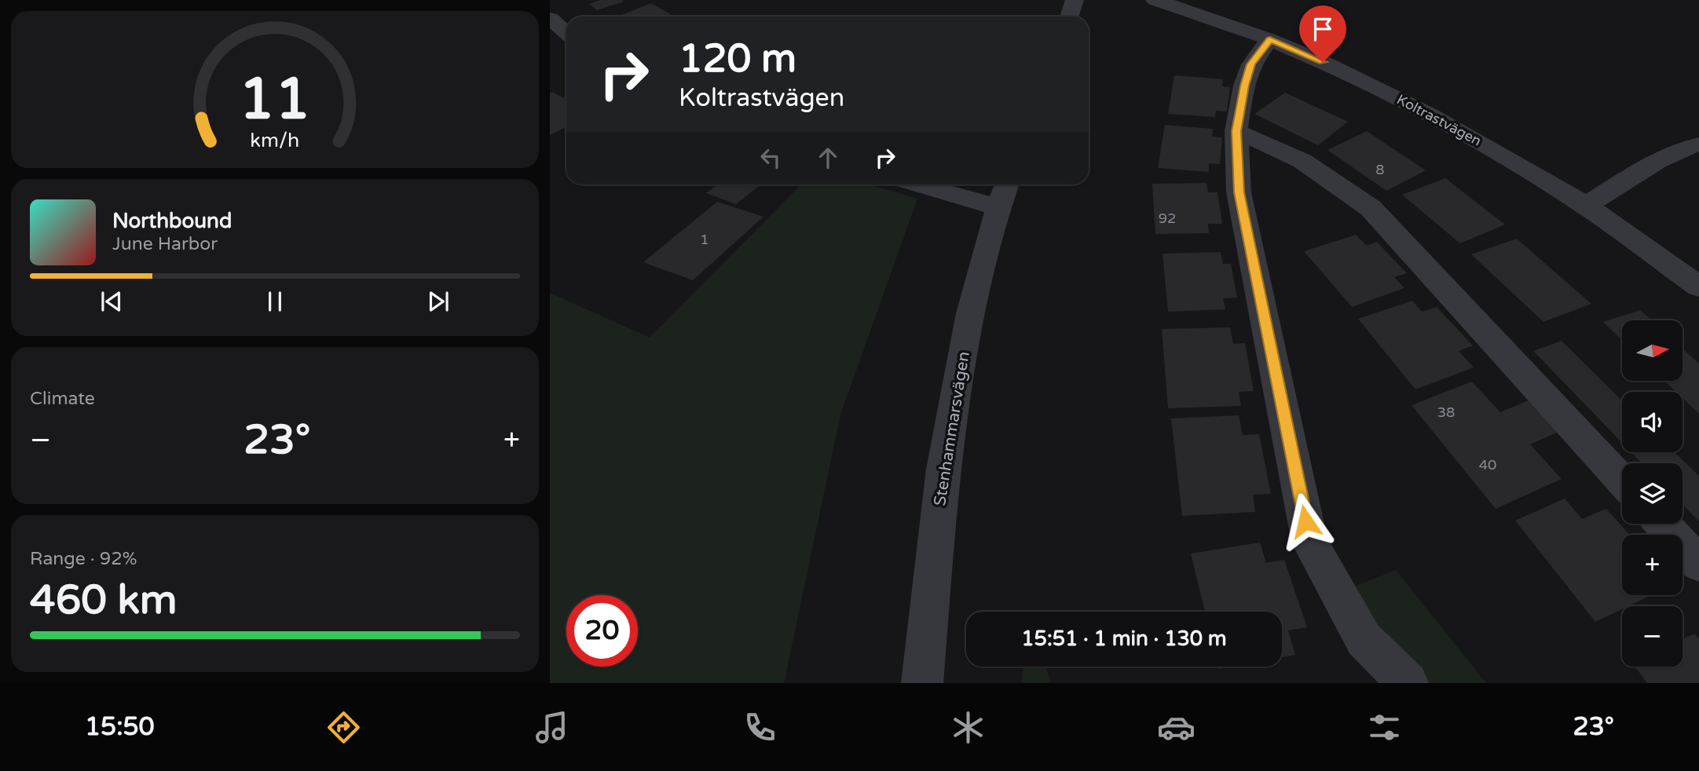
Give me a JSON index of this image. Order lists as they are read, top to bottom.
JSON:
{
  "streets": {
    "street": ["Koltrastvägen", "Stenhammarsvägen"]
  },
  "house_numbers": [
    "8",
    "92",
    "1",
    "38",
    "40"
  ],
  "north": "right",
  "page": {
    "turn": ["120 m", "Koltrastvägen"],
    "song": ["Northbound", "June Harbor"],
    "map_buttons": ["+", "−"],
    "tile": [
      "Climate",
      ["Range · 92%", "460 km"]
    ],
    "heat": ["−", "23°", "+"],
    "limit": "20",
    "trip": "15:51 · 1 min · 130 m",
    "tabs": ["15:50", "23°"],
    "gauge": ["11", "km/h"]
  }
}
